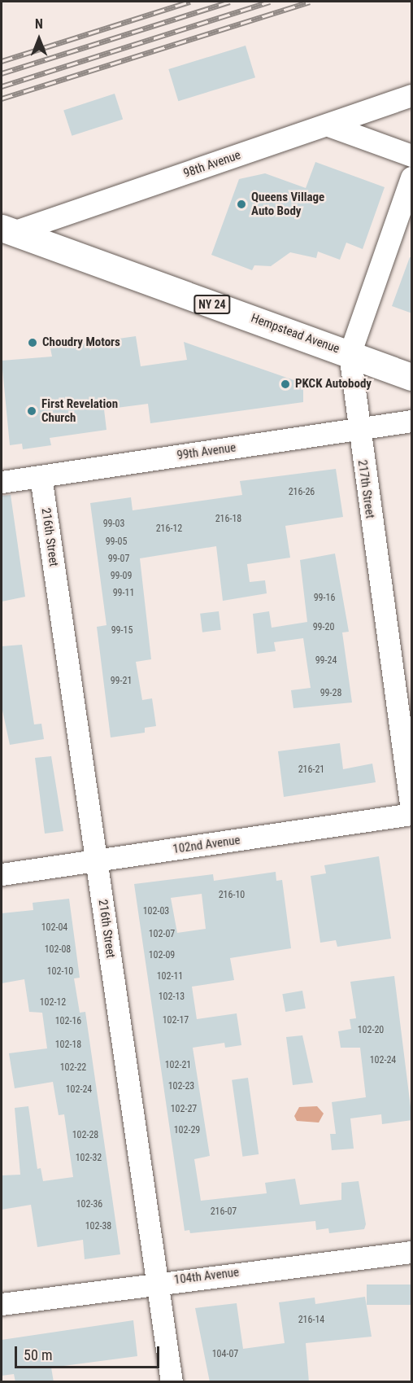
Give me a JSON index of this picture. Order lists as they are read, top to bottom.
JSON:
{
  "streets": {
    "main road": ["NY 24", "Hempstead Avenue"],
    "street": [
      "98th Avenue",
      "99th Avenue",
      "217th Street",
      "216th Street",
      "102nd Avenue",
      "104th Avenue"
    ]
  },
  "crossings": [
    ["98th Avenue", "Hempstead Avenue"],
    ["Hempstead Avenue", "217th Street"],
    ["99th Avenue", "217th Street"],
    ["99th Avenue", "216th Street"],
    ["216th Street", "102nd Avenue"],
    ["216th Street", "104th Avenue"]
  ],
  "places": [
    "Queens Village Auto Body",
    "Choudry Motors",
    "PKCK Autobody",
    "First Revelation Church"
  ],
  "house_numbers": [
    "216-26",
    "216-18",
    "99-03",
    "216-12",
    "99-05",
    "99-07",
    "99-09",
    "99-11",
    "99-16",
    "99-20",
    "99-15",
    "99-24",
    "99-21",
    "99-28",
    "216-21",
    "216-10",
    "102-03",
    "102-04",
    "102-07",
    "102-08",
    "102-09",
    "102-10",
    "102-11",
    "102-13",
    "102-12",
    "102-17",
    "102-16",
    "102-20",
    "102-18",
    "102-24",
    "102-21",
    "102-22",
    "102-23",
    "102-24",
    "102-27",
    "102-29",
    "102-28",
    "102-32",
    "102-36",
    "216-07",
    "102-38",
    "216-14",
    "104-07"
  ],
  "scale_bar": "50 m",
  "north": "top"
}
